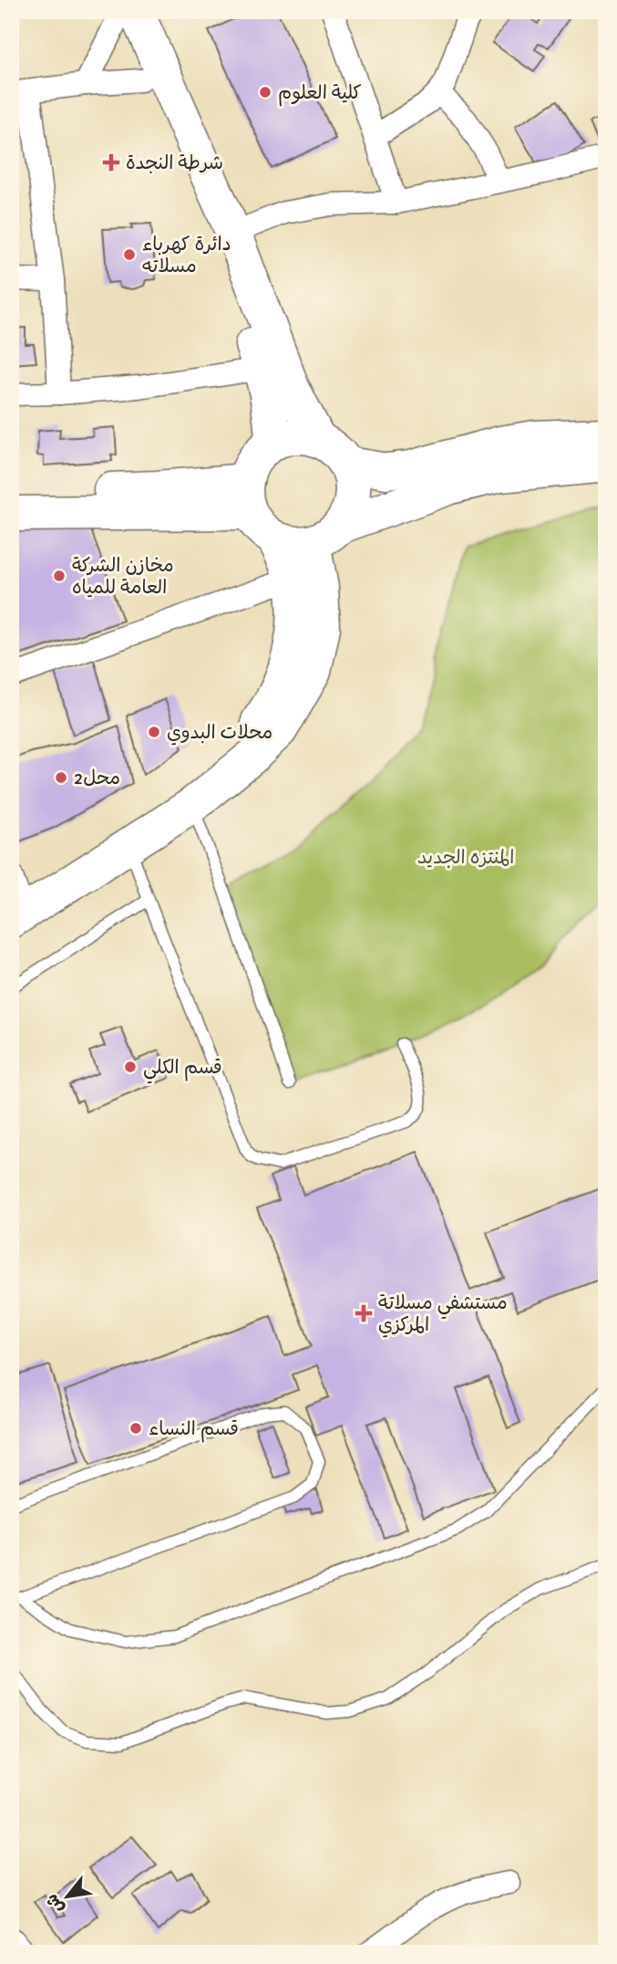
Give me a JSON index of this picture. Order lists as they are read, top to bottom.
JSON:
{
  "parks": ["المنتزه الجديد"],
  "places": {
    "other": [
      "كلية العلوم",
      "دائرة كهرباء مسلاته",
      "مخازن الشركة العامة للمياه",
      "محلات البدوي",
      "محل2",
      "قسم الكلي",
      "قسم النساء"
    ],
    "health": ["شرطة النجدة", "مستشفي مسلاتة المركزي"]
  },
  "north": "bottom left"
}
